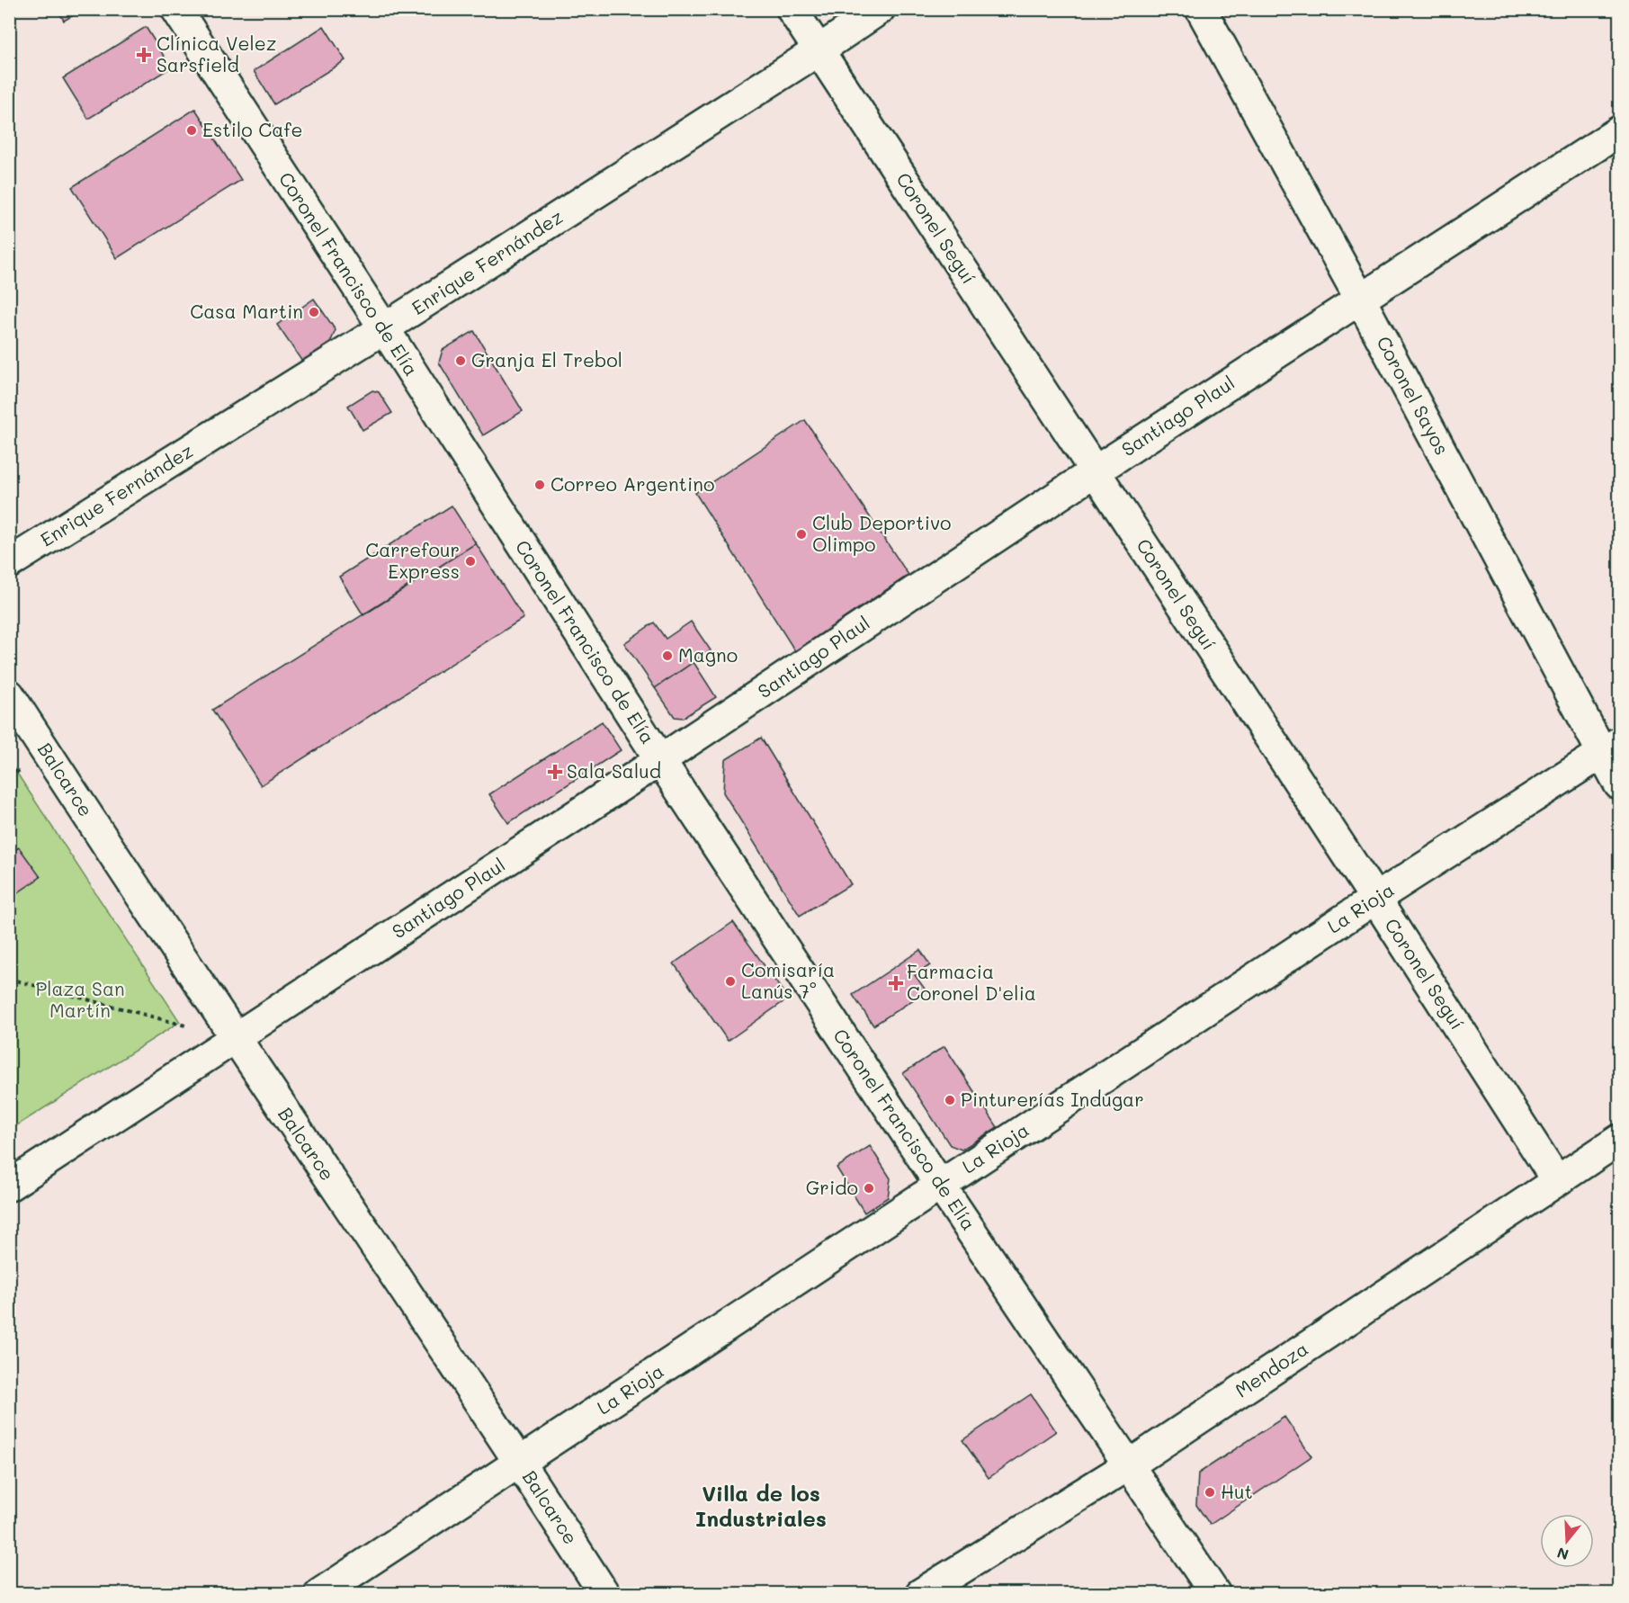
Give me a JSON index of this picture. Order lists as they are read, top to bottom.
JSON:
{
  "streets": {
    "street": [
      "Coronel Seguí",
      "Enrique Fernández",
      "Coronel Francisco de Elía",
      "Coronel Sayos",
      "Santiago Plaul",
      "Balcarce",
      "La Rioja",
      "Mendoza"
    ]
  },
  "crossings": [
    ["Coronel Seguí", "Enrique Fernández"],
    ["Coronel Seguí", "Santiago Plaul"],
    ["Coronel Seguí", "La Rioja"],
    ["Coronel Seguí", "Mendoza"],
    ["Enrique Fernández", "Coronel Francisco de Elía"],
    ["Coronel Francisco de Elía", "Santiago Plaul"],
    ["Coronel Francisco de Elía", "La Rioja"],
    ["Coronel Francisco de Elía", "Mendoza"],
    ["Coronel Sayos", "Santiago Plaul"],
    ["Coronel Sayos", "La Rioja"],
    ["Santiago Plaul", "Balcarce"],
    ["Balcarce", "La Rioja"]
  ],
  "districts": ["Villa de los Industriales"],
  "parks": ["Plaza San Martín"],
  "places": {
    "health": ["Clínica Velez Sarsfield", "Sala Salud", "Farmacia Coronel D'elia"],
    "other": [
      "Estilo Cafe",
      "Casa Martin",
      "Granja El Trebol",
      "Correo Argentino",
      "Club Deportivo Olimpo",
      "Carrefour Express",
      "Magno",
      "Comisaría Lanús 7°",
      "Pinturerías Indugar",
      "Grido",
      "Hut"
    ]
  },
  "north": "bottom"
}
